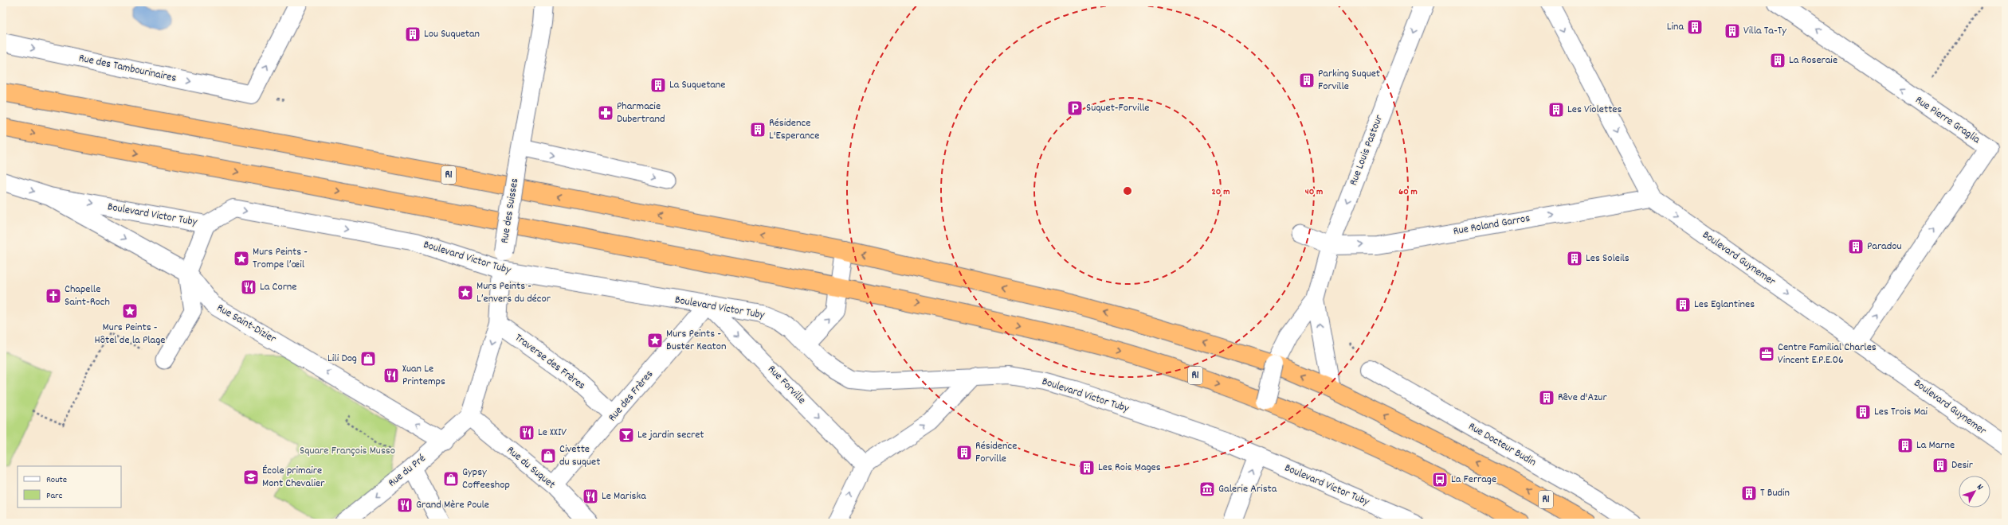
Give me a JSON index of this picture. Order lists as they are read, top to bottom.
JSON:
{
  "streets": {
    "highway": ["R1"],
    "street": [
      "Rue des Tambourinaires",
      "Rue Pierre Graglia",
      "Rue Louis Pastour",
      "Rue des Suisses",
      "Boulevard Victor Tuby",
      "Rue Roland Garros",
      "Boulevard Guynemer",
      "Rue Saint-Dizier",
      "Traverse des Frères",
      "Rue Forville",
      "Rue des Frères",
      "Rue Docteur Budin",
      "Rue du Suquet",
      "Rue du Pré"
    ]
  },
  "crossings": [
    ["Rue Pierre Graglia", "Boulevard Guynemer"],
    ["Rue Louis Pastour", "R1"],
    ["Rue Louis Pastour", "Rue Roland Garros"],
    ["Rue des Suisses", "Boulevard Victor Tuby"],
    ["Rue des Suisses", "Traverse des Frères"],
    ["Rue des Suisses", "Rue du Suquet"],
    ["Rue des Suisses", "Rue du Pré"],
    ["Boulevard Victor Tuby", "Rue Saint-Dizier"],
    ["Boulevard Victor Tuby", "Rue Forville"],
    ["Boulevard Victor Tuby", "Rue des Frères"],
    ["Rue Roland Garros", "Boulevard Guynemer"],
    ["Rue Saint-Dizier", "Rue du Pré"],
    ["Traverse des Frères", "Rue des Frères"],
    ["Rue Forville", "Rue des Frères"],
    ["Rue des Frères", "Rue du Suquet"],
    ["Rue du Suquet", "Rue du Pré"]
  ],
  "one_way": [
    "Rue des Tambourinaires",
    "Rue Roland Garros",
    "Boulevard Guynemer",
    "Rue Forville",
    "Rue du Pré"
  ],
  "parks": ["Square François Musso"],
  "places": {
    "building": [
      "Lina",
      "Villa Ta-Ty",
      "Lou Suquetan",
      "La Roseraie",
      "Parking Suquet Forville",
      "La Suquetane",
      "Les Violettes",
      "Résidence L'Esperance",
      "Paradou",
      "Les Soleils",
      "Les Eglantines",
      "Rêve d'Azur",
      "Les Trois Mai",
      "La Marne",
      "Résidence Forville",
      "Desir",
      "Les Rois Mages",
      "T Budin"
    ],
    "parking": ["Suquet-Forville"],
    "pharmacy": ["Pharmacie Dubertrand"],
    "place": [
      "Murs Peints - Trompe l’œil",
      "Murs Peints - L’envers du décor",
      "Murs Peints - Hôtel de la Plage",
      "Murs Peints - Buster Keaton"
    ],
    "restaurant": [
      "La Corne",
      "Xuan Le Printemps",
      "Le XXIV",
      "Le Mariska",
      "Grand Mère Poule"
    ],
    "church": ["Chapelle Saint-Roch"],
    "office": ["Centre Familial Charles Vincent E.P.E.06"],
    "shop": ["Lili Dog", "Civette du suquet", "Gypsy Coffeeshop"],
    "bar": ["Le jardin secret"],
    "school or university": ["École primaire Mont Chevalier"],
    "bus stop": ["La Ferrage"],
    "museum": ["Galerie Arista"]
  },
  "legend": ["Route", "Parc"],
  "north": "top right",
  "rings": ["20 m", "40 m", "60 m"]
}
